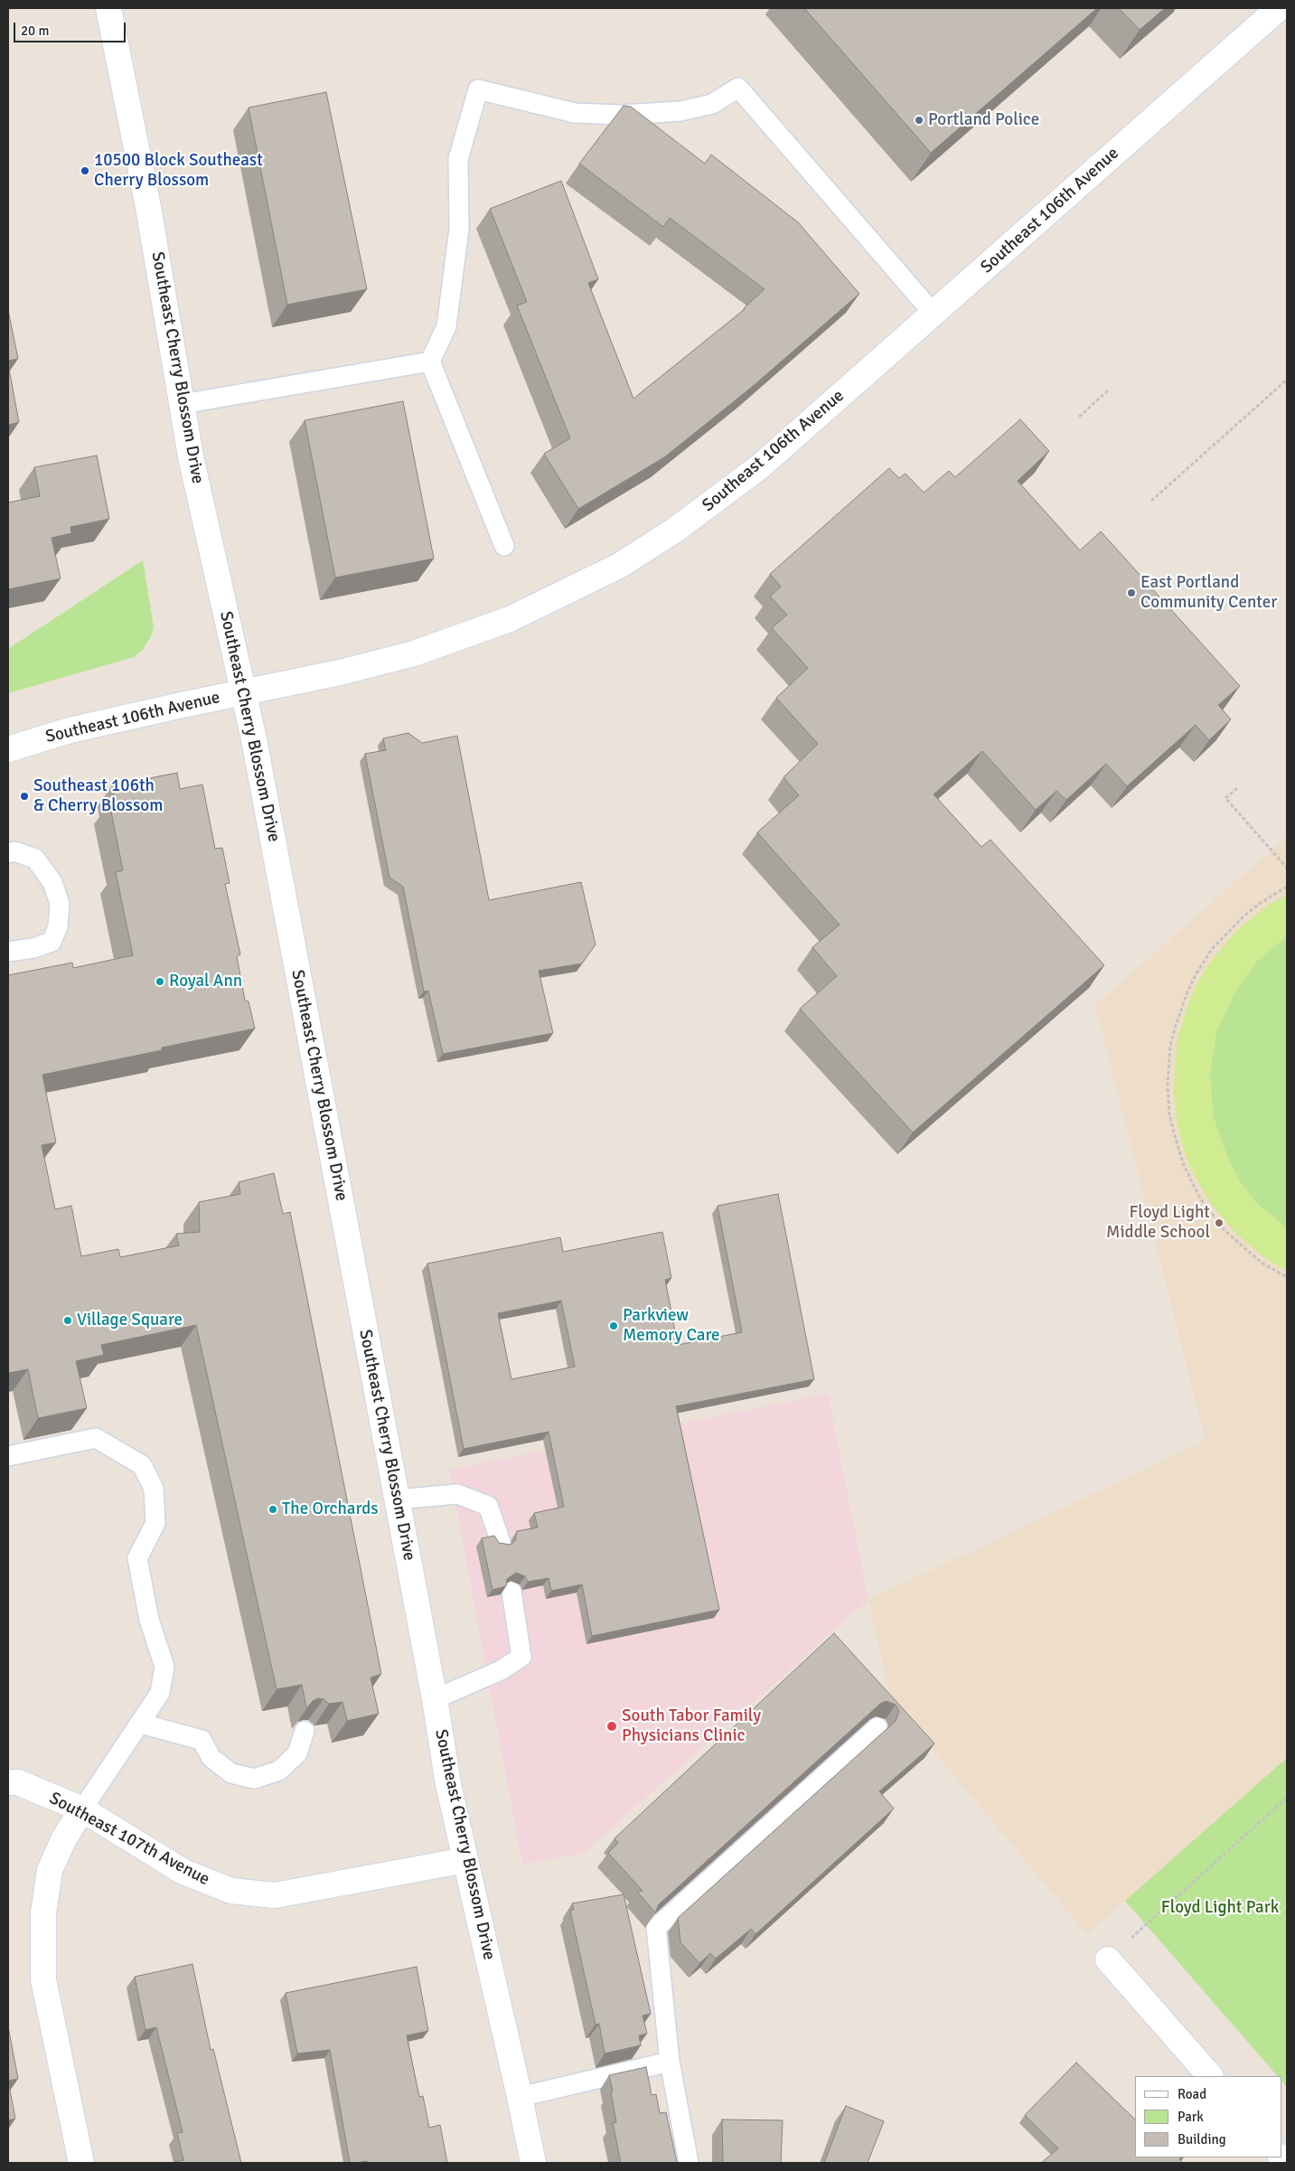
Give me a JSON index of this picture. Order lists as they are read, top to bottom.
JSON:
{
  "streets": {
    "street": ["Southeast 106th Avenue", "Southeast Cherry Blossom Drive", "Southeast 107th Avenue"]
  },
  "crossings": [
    ["Southeast 106th Avenue", "Southeast Cherry Blossom Drive"],
    ["Southeast Cherry Blossom Drive", "Southeast 107th Avenue"]
  ],
  "parks": ["Floyd Light Park"],
  "places": [
    "Portland Police",
    "10500 Block Southeast Cherry Blossom",
    "East Portland Community Center",
    "Southeast 106th & Cherry Blossom",
    "Royal Ann",
    "Floyd Light Middle School",
    "Village Square",
    "Parkview Memory Care",
    "The Orchards",
    "South Tabor Family Physicians Clinic"
  ],
  "legend": ["Road", "Park", "Building"],
  "scale_bar": "20 m"
}
